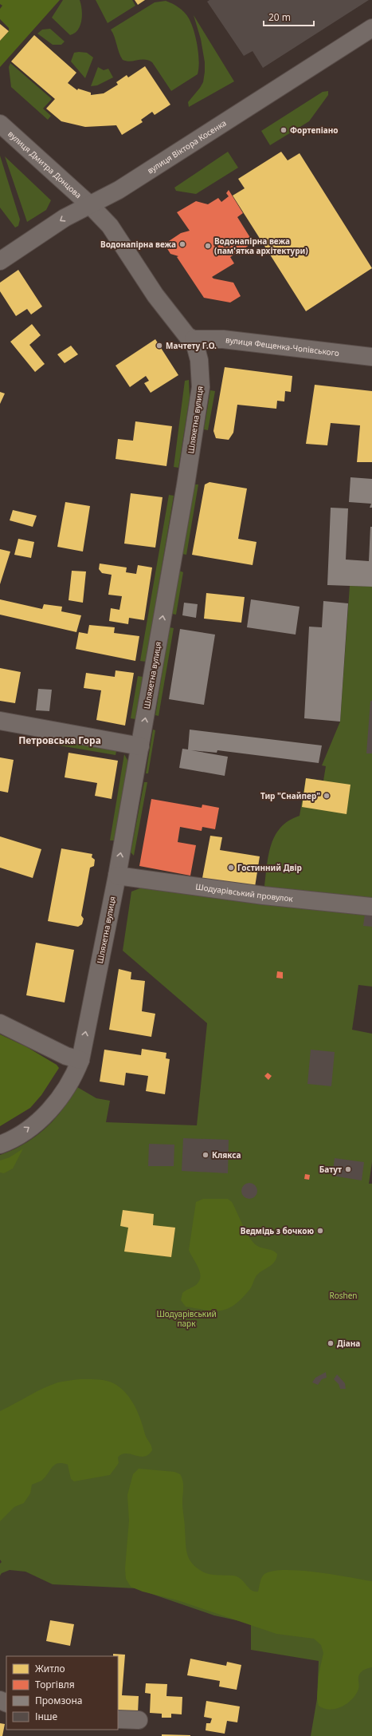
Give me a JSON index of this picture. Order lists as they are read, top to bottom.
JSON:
{
  "streets": {
    "street": [
      "вулиця Віктора Косенка",
      "вулиця Дмитра Донцова",
      "вулиця Фещенка-Чопівського",
      "Шляхетна вулиця",
      "Шодуарівський провулок"
    ]
  },
  "crossings": [
    ["вулиця Віктора Косенка", "вулиця Дмитра Донцова"],
    ["вулиця Віктора Косенка", "Шляхетна вулиця"],
    ["вулиця Дмитра Донцова", "Шляхетна вулиця"],
    ["вулиця Фещенка-Чопівського", "Шляхетна вулиця"],
    ["Шляхетна вулиця", "Шодуарівський провулок"]
  ],
  "one_way": ["Шляхетна вулиця"],
  "districts": ["Петровська Гора"],
  "parks": ["Roshen", "Шодуарівський парк"],
  "places": [
    "Фортепіано",
    "Водонапірна вежа",
    "Водонапірна вежа (пам'ятка архітектури)",
    "Мачтету Г.О.",
    "Тир \"Снайпер\"",
    "Гостинний Двір",
    "Клякса",
    "Батут",
    "Ведмідь з бочкою",
    "Діана"
  ],
  "legend": [
    "Житло",
    "Торгівля",
    "Промзона",
    "Інше"
  ],
  "scale_bar": "20 m"
}
